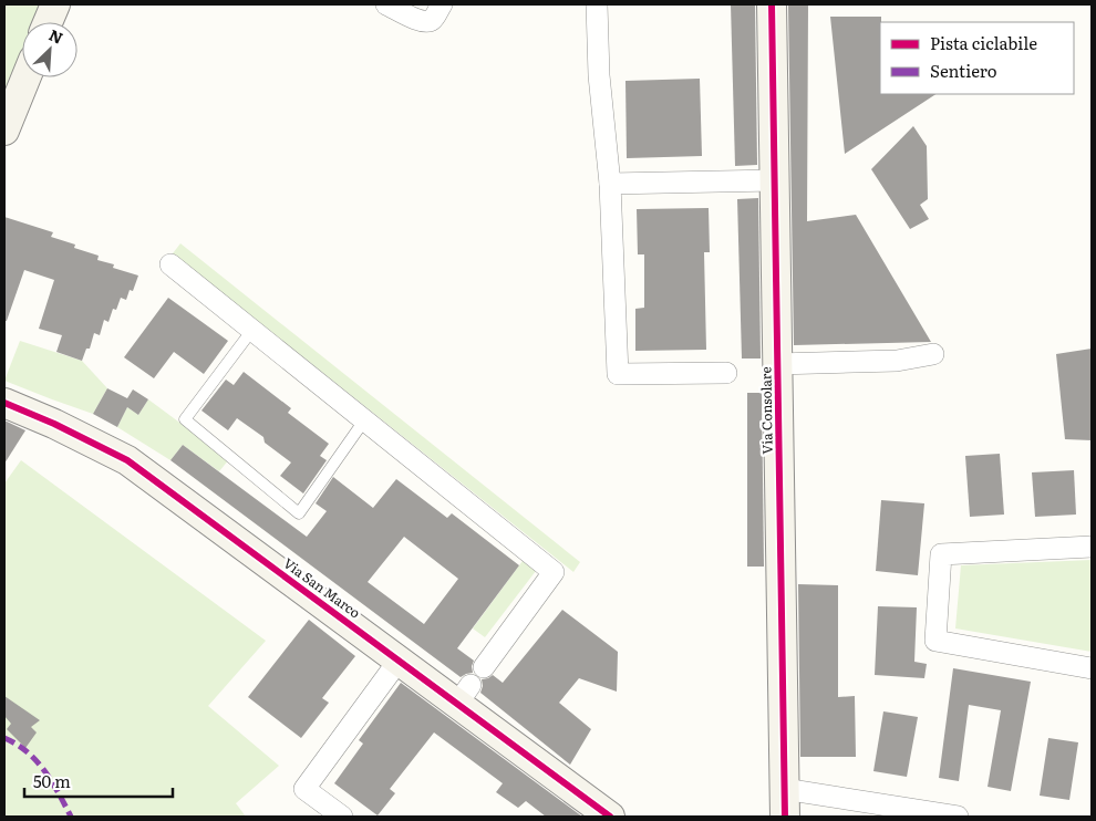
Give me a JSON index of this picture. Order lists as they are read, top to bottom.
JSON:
{
  "streets": {
    "street": ["Via Consolare", "Via San Marco"]
  },
  "legend": ["Pista ciclabile", "Sentiero"],
  "scale_bar": "50 m",
  "north": "top right"
}
